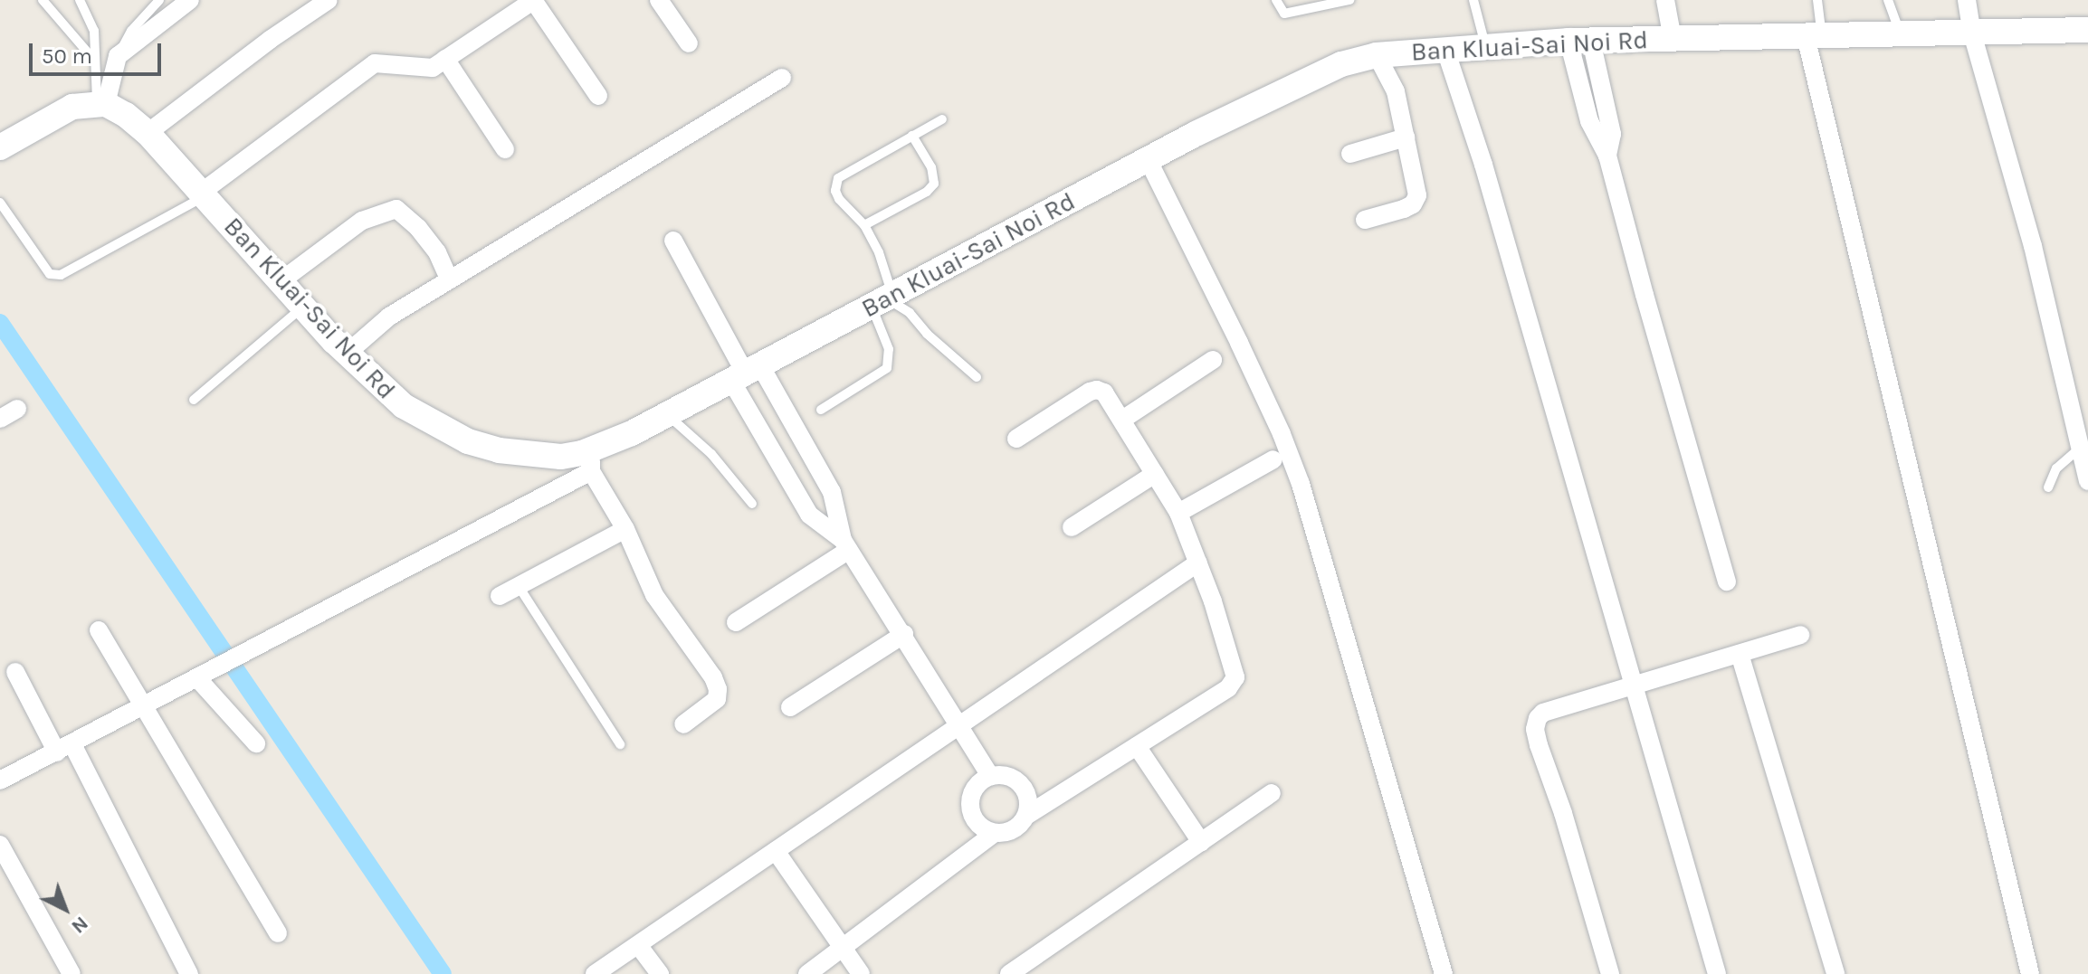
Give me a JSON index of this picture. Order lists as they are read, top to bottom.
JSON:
{
  "streets": {
    "street": ["Ban Kluai-Sai Noi Rd"]
  },
  "scale_bar": "50 m",
  "north": "bottom right"
}
